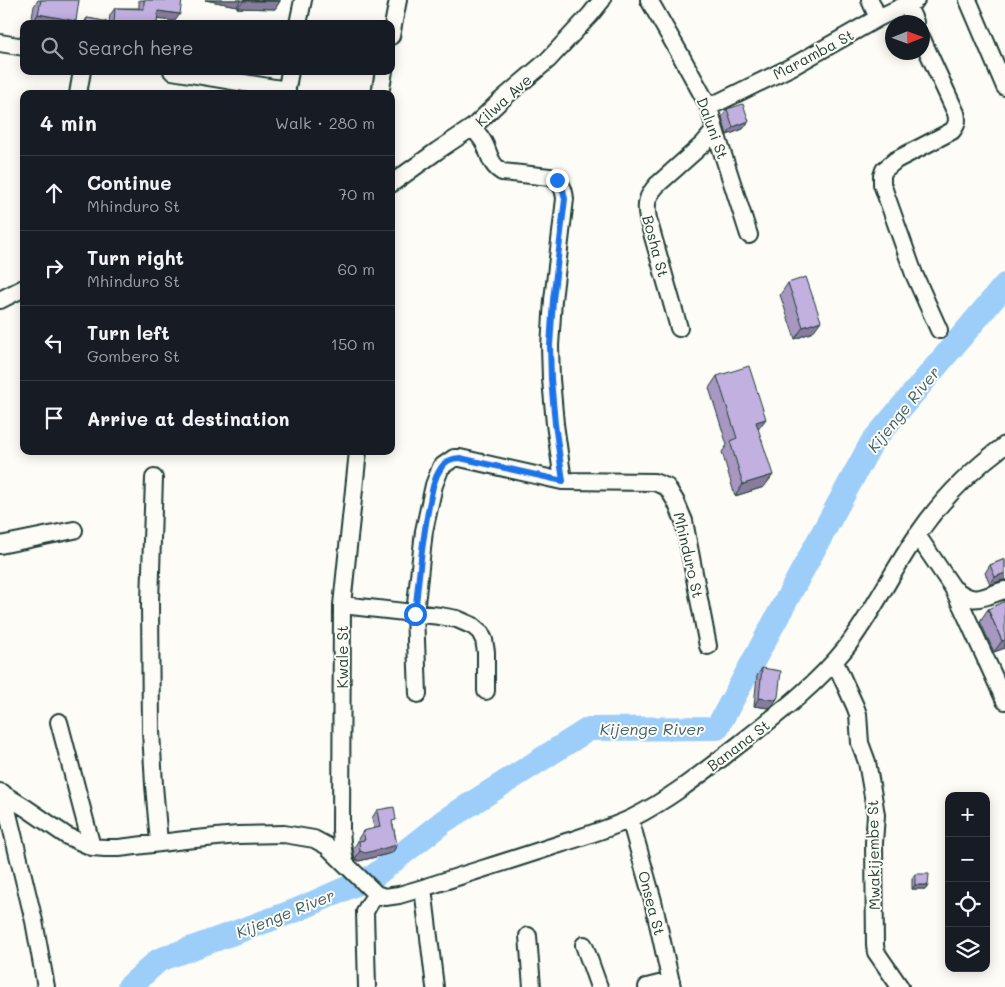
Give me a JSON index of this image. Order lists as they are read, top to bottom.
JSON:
{
  "streets": {
    "street": [
      "Maramba St",
      "Kilwa Ave",
      "Daluni St",
      "Bosha St",
      "Mhinduro St",
      "Kwale St",
      "Banana St",
      "Mwakijembe St",
      "Onsea St"
    ]
  },
  "crossings": [
    ["Maramba St", "Daluni St"],
    ["Daluni St", "Bosha St"],
    ["Banana St", "Mwakijembe St"],
    ["Banana St", "Onsea St"]
  ],
  "water": ["Kijenge River"],
  "north": "right",
  "page": {
    "search": "Search here",
    "heading": ["4 min", "Walk · 280 m"],
    "list": [
      ["Continue", "Mhinduro St", "70 m"],
      ["Turn right", "Mhinduro St", "60 m"],
      ["Turn left", "Gombero St", "150 m"],
      "Arrive at destination"
    ],
    "map_buttons": ["+", "−"]
  }
}
